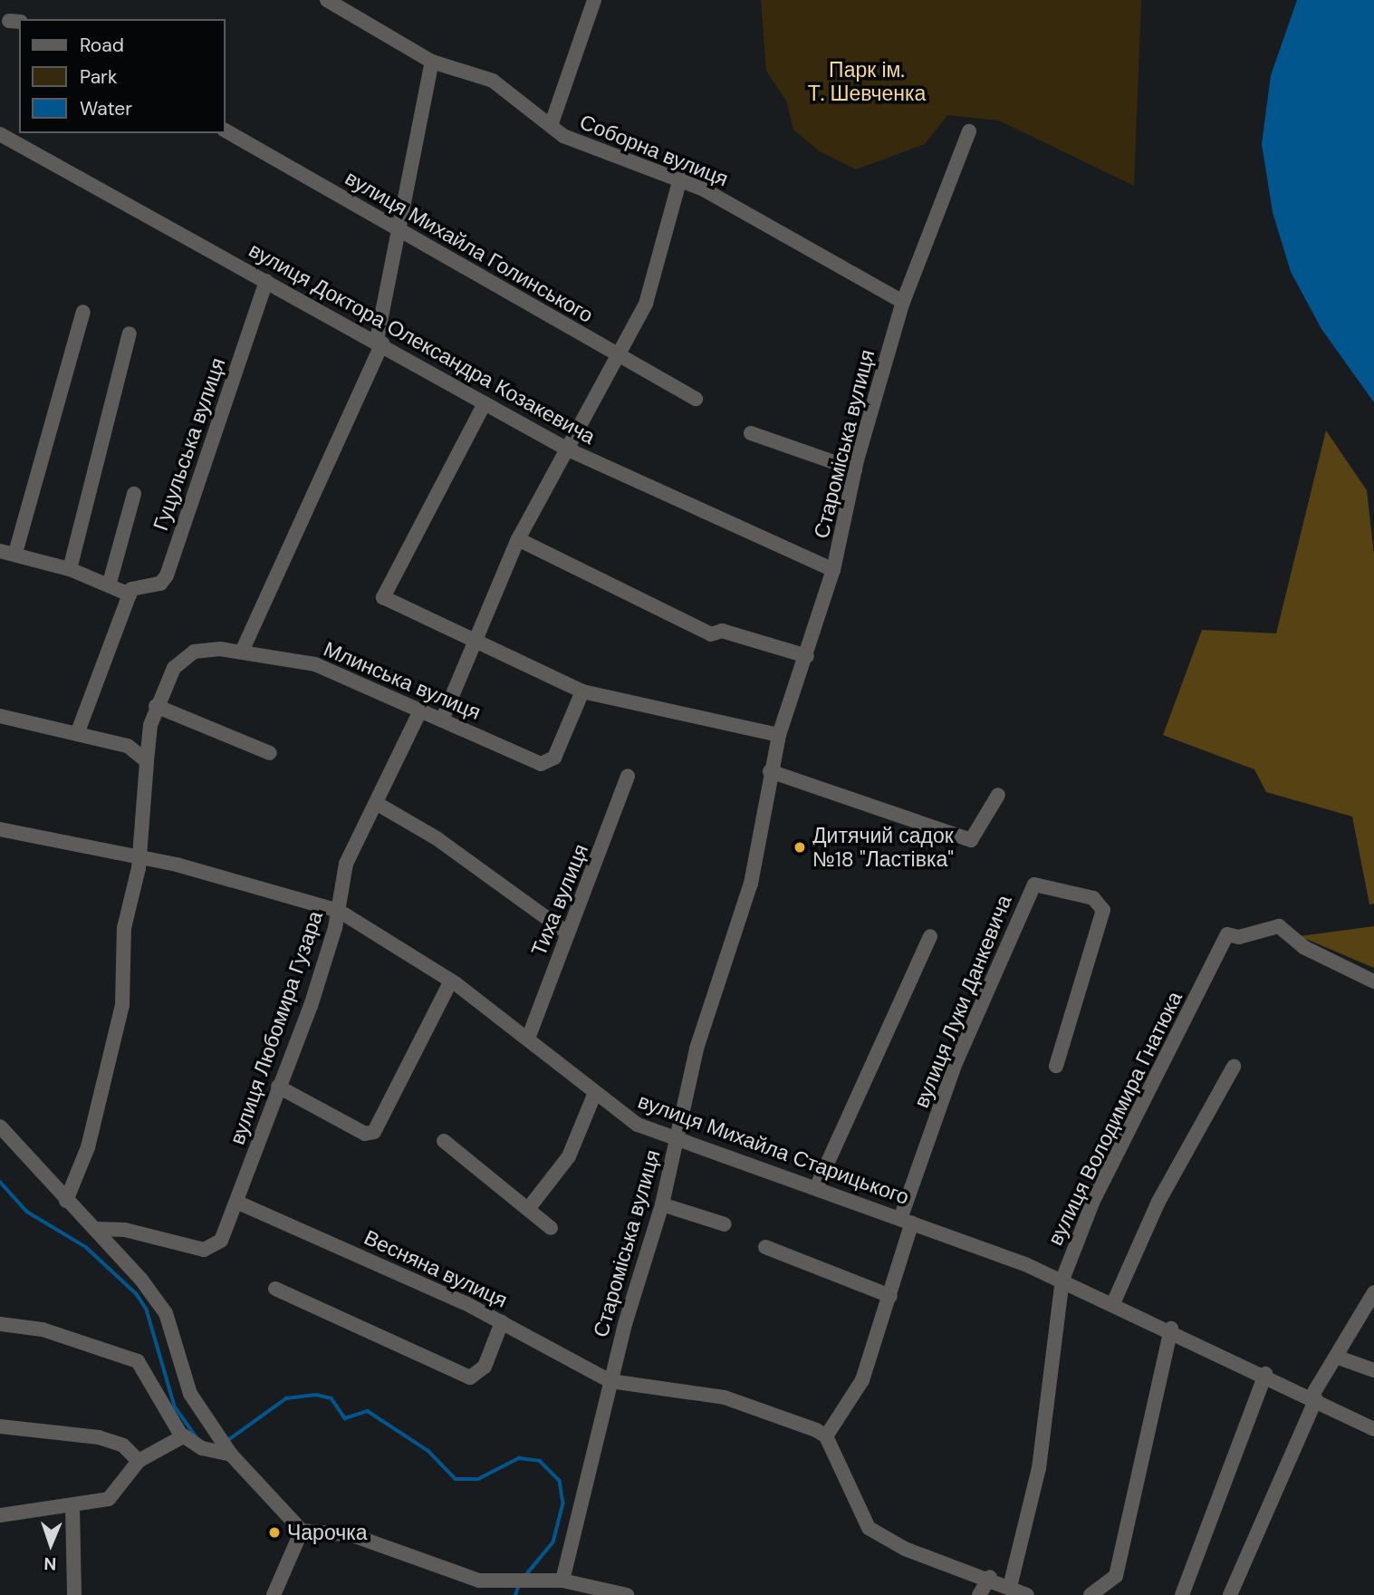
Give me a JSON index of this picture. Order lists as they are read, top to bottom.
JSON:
{
  "streets": {
    "street": [
      "Соборна вулиця",
      "вулиця Михайла Голинського",
      "вулиця Доктора Олександра Козакевича",
      "Гуцульська вулиця",
      "Староміська вулиця",
      "Млинська вулиця",
      "Тиха вулиця",
      "вулиця Луки Данкевича",
      "вулиця Любомира Гузара",
      "вулиця Володимира Гнатюка",
      "вулиця Михайла Старицького",
      "Весняна вулиця"
    ]
  },
  "crossings": [
    ["Соборна вулиця", "Староміська вулиця"],
    ["вулиця Доктора Олександра Козакевича", "Гуцульська вулиця"],
    ["вулиця Доктора Олександра Козакевича", "Староміська вулиця"],
    ["Староміська вулиця", "вулиця Михайла Старицького"],
    ["Староміська вулиця", "Весняна вулиця"],
    ["Млинська вулиця", "вулиця Любомира Гузара"],
    ["Млинська вулиця", "вулиця Михайла Старицького"],
    ["Тиха вулиця", "вулиця Михайла Старицького"],
    ["вулиця Луки Данкевича", "вулиця Михайла Старицького"],
    ["вулиця Любомира Гузара", "вулиця Михайла Старицького"],
    ["вулиця Любомира Гузара", "Весняна вулиця"],
    ["вулиця Володимира Гнатюка", "вулиця Михайла Старицького"]
  ],
  "parks": ["Парк ім. Т. Шевченка"],
  "places": ["Дитячий садок №18 \"Ластівка\"", "Чарочка"],
  "legend": ["Road", "Park", "Water"],
  "north": "bottom"
}
